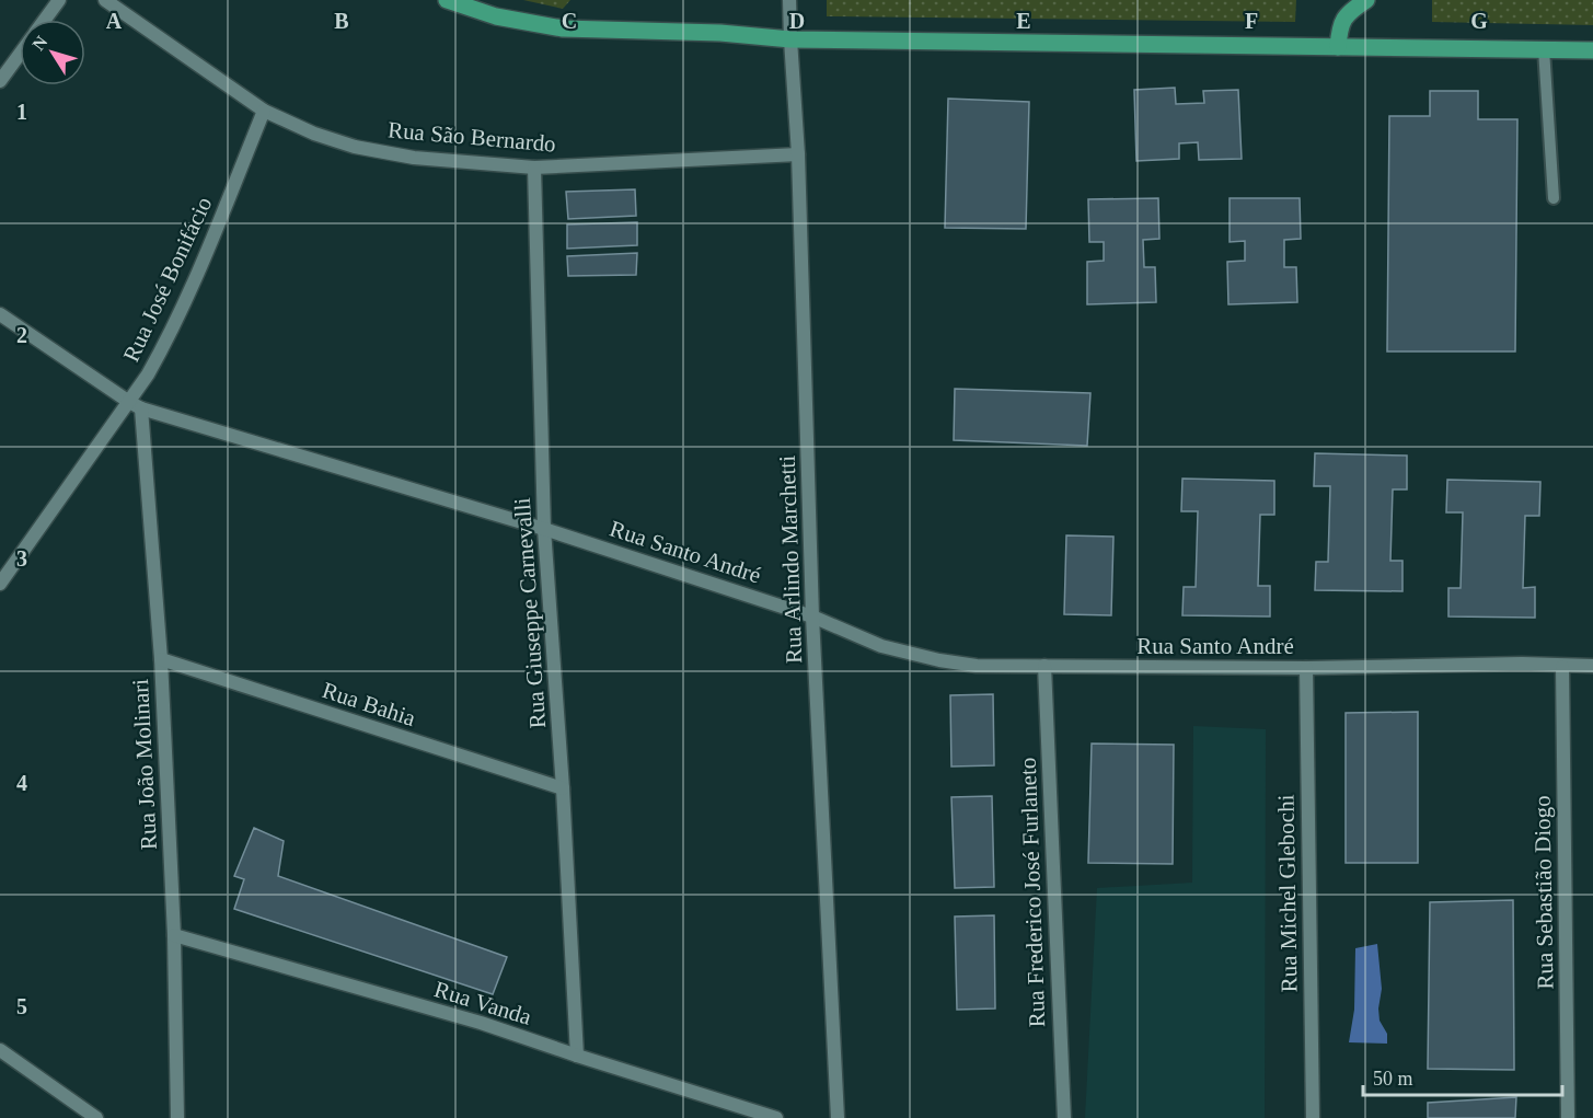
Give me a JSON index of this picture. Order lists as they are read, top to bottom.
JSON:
{
  "streets": {
    "street": [
      "Rua São Bernardo",
      "Rua José Bonifácio",
      "Rua Santo André",
      "Rua Arlindo Marchetti",
      "Rua Giuseppe Carnevalli",
      "Rua Bahia",
      "Rua João Molinari",
      "Rua Frederico José Furlaneto",
      "Rua Sebastião Diogo",
      "Rua Michel Glebochi",
      "Rua Vanda"
    ]
  },
  "crossings": [
    ["Rua São Bernardo", "Rua José Bonifácio"],
    ["Rua São Bernardo", "Rua Arlindo Marchetti"],
    ["Rua São Bernardo", "Rua Giuseppe Carnevalli"],
    ["Rua José Bonifácio", "Rua Santo André"],
    ["Rua Santo André", "Rua Arlindo Marchetti"],
    ["Rua Santo André", "Rua Giuseppe Carnevalli"],
    ["Rua Santo André", "Rua João Molinari"],
    ["Rua Santo André", "Rua Frederico José Furlaneto"],
    ["Rua Santo André", "Rua Sebastião Diogo"],
    ["Rua Santo André", "Rua Michel Glebochi"],
    ["Rua Giuseppe Carnevalli", "Rua Bahia"],
    ["Rua Giuseppe Carnevalli", "Rua Vanda"],
    ["Rua Bahia", "Rua João Molinari"],
    ["Rua João Molinari", "Rua Vanda"]
  ],
  "scale_bar": "50 m",
  "north": "top left",
  "grid": {
    "columns": [
      "A",
      "B",
      "C",
      "D",
      "E",
      "F",
      "G"
    ],
    "rows": [
      "1",
      "2",
      "3",
      "4",
      "5"
    ]
  }
}
